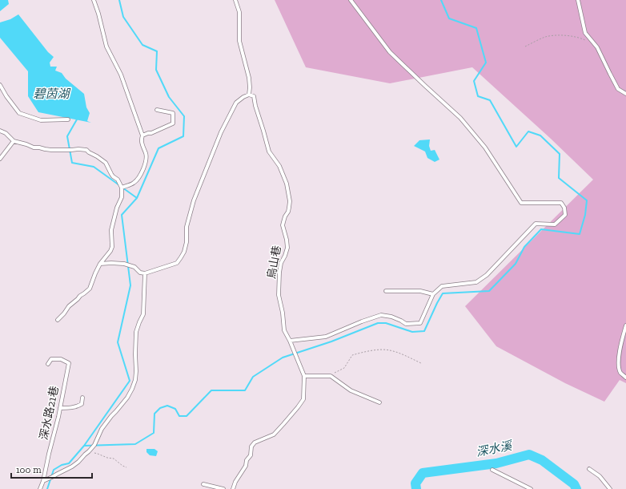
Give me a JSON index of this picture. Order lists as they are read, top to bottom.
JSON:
{
  "streets": {
    "lane": ["烏山巷", "深水路21巷"]
  },
  "water": ["碧茵湖", "深水溪"],
  "scale_bar": "100 m"
}
